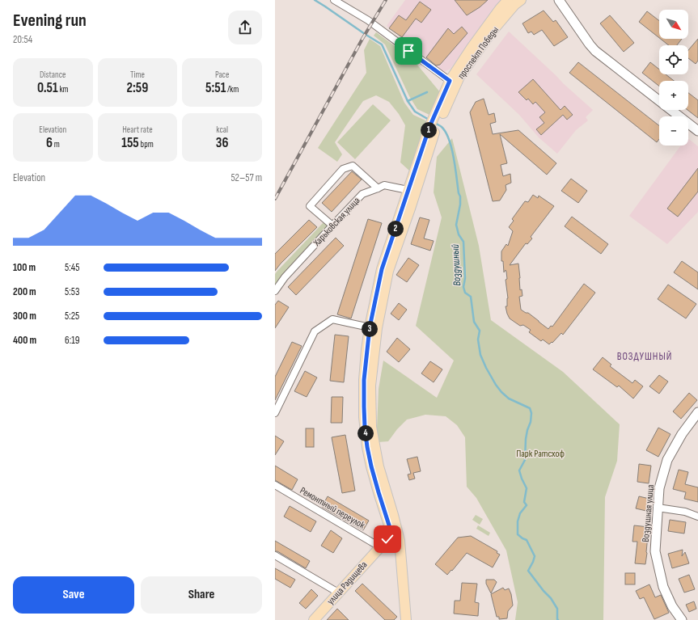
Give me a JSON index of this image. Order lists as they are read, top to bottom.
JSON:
{
  "streets": {
    "main road": ["проспект Победы", "улица Радищева"],
    "street": ["Харьковская улица", "Ремонтный переулок", "Воздушная улица"]
  },
  "crossings": [
    ["проспект Победы", "Харьковская улица"],
    ["проспект Победы", "улица Радищева"],
    ["Ремонтный переулок", "улица Радищева"]
  ],
  "districts": ["ВОЗДУШНЫЙ"],
  "water": ["Воздушный"],
  "parks": ["Парк Ратсхоф"],
  "north": "bottom right",
  "page": {
    "heading": ["Evening run", "20:54"],
    "map_buttons": ["+", "−"],
    "stats": [
      ["Distance", "0.51 km"],
      ["Time", "2:59"],
      ["Pace", "5:51 /km"],
      ["Elevation", "6 m"],
      ["Heart rate", "155 bpm"],
      ["kcal", "36"]
    ],
    "pins": [
      "1",
      "2",
      "3",
      "4"
    ],
    "chart": ["Elevation", "52–57 m"],
    "list": [
      {
        "name": "100 m",
        "note": "5:45"
      },
      {
        "name": "200 m",
        "note": "5:53"
      },
      {
        "name": "300 m",
        "note": "5:25"
      },
      {
        "name": "400 m",
        "note": "6:19"
      }
    ],
    "buttons": ["Save", "Share"]
  }
}
